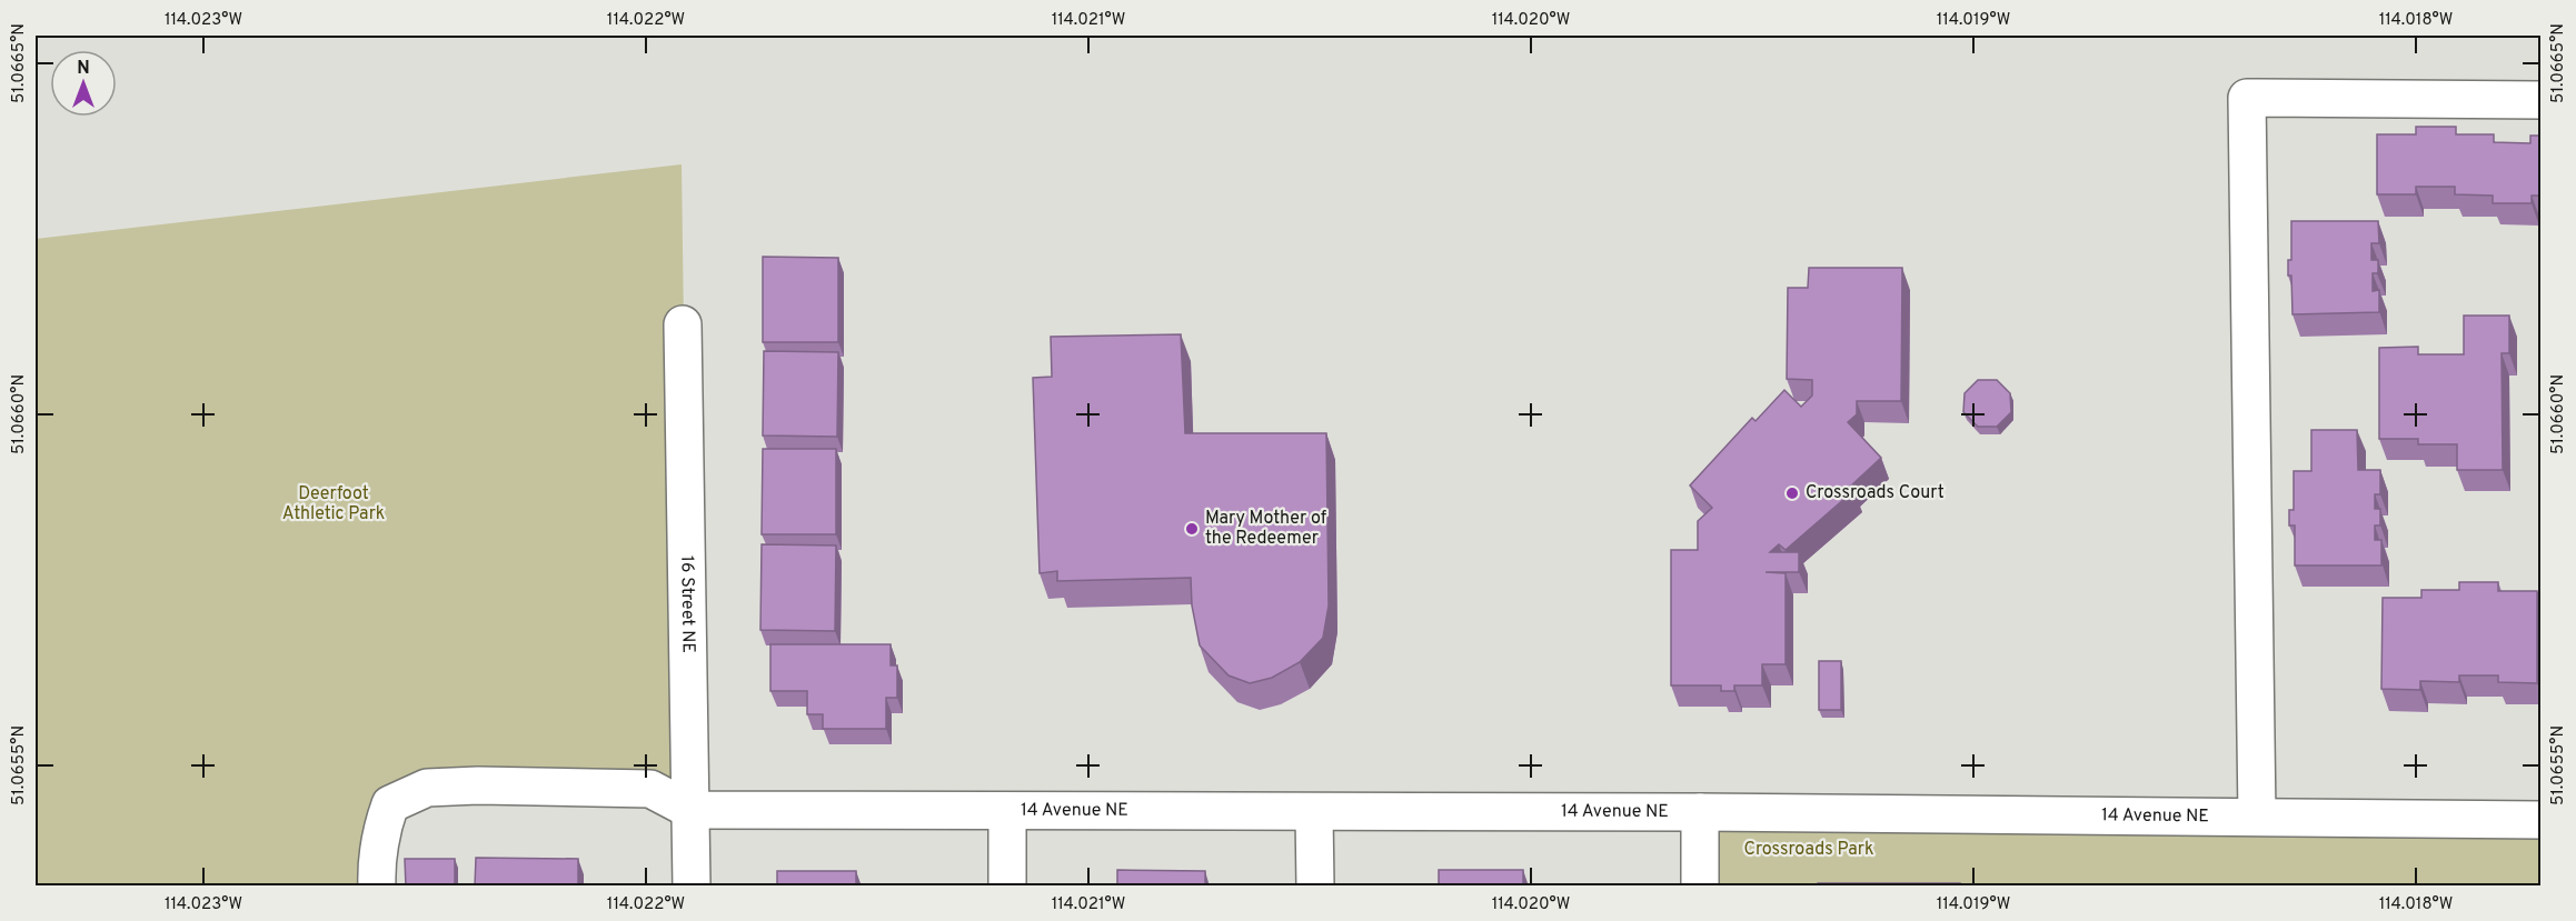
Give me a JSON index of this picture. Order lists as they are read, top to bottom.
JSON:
{
  "streets": {
    "street": ["16 Street NE", "14 Avenue NE"]
  },
  "crossings": [
    ["16 Street NE", "14 Avenue NE"]
  ],
  "parks": ["Deerfoot Athletic Park", "Crossroads Park"],
  "places": ["Crossroads Court", "Mary Mother of the Redeemer"],
  "north": "top",
  "coordinates": [
    "114.023°W",
    "114.022°W",
    "114.021°W",
    "114.020°W",
    "114.019°W",
    "114.018°W",
    "51.0665°N",
    "51.0660°N",
    "51.0655°N"
  ]
}
